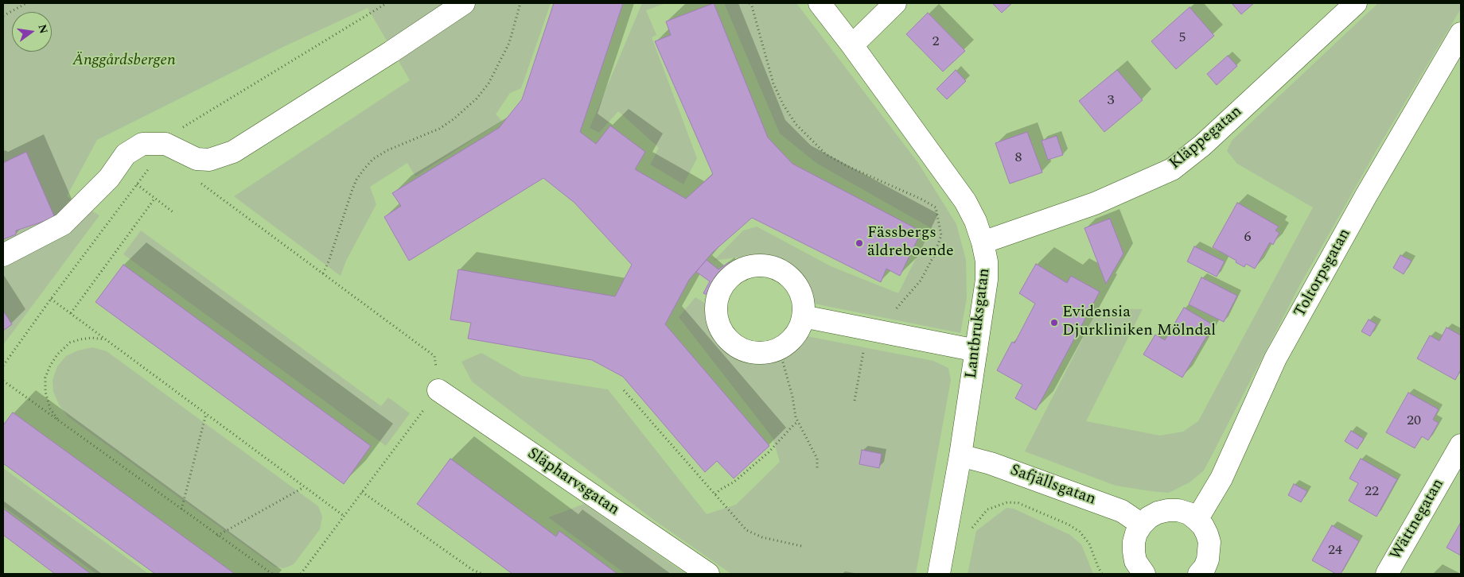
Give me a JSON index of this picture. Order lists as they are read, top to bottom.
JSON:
{
  "streets": {
    "street": [
      "Kläppegatan",
      "Toltorpsgatan",
      "Lantbruksgatan",
      "Släpharvsgatan",
      "Safjällsgatan",
      "Wättnegatan"
    ]
  },
  "crossings": [
    ["Kläppegatan", "Lantbruksgatan"],
    ["Lantbruksgatan", "Safjällsgatan"]
  ],
  "parks": ["Änggårdsbergen"],
  "places": ["Fässbergs äldreboende", "Evidensia Djurkliniken Mölndal"],
  "house_numbers": [
    "5",
    "2",
    "3",
    "8",
    "6",
    "20",
    "22",
    "24"
  ],
  "north": "right"
}
